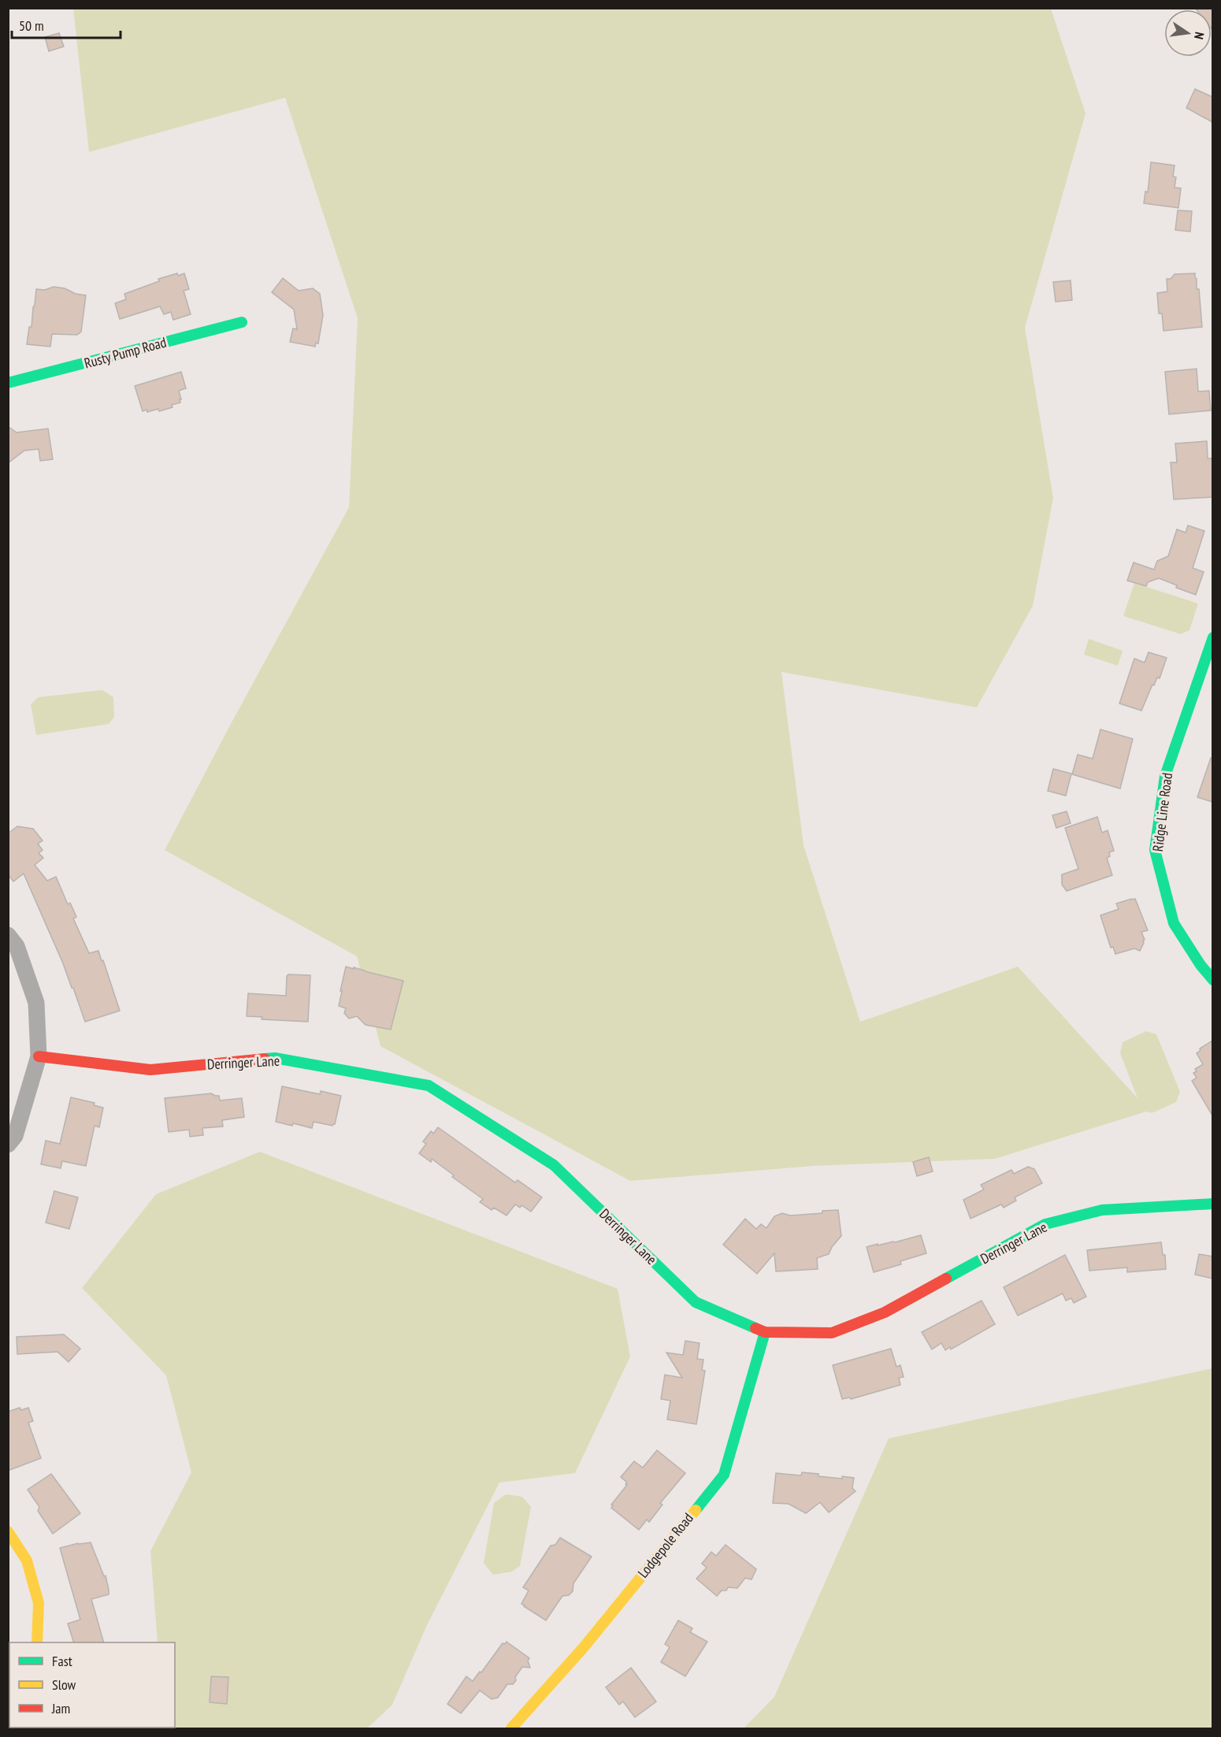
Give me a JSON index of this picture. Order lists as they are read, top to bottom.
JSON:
{
  "streets": {
    "street": [
      "Rusty Pump Road",
      "Ridge Line Road",
      "Derringer Lane",
      "Lodgepole Road"
    ]
  },
  "crossings": [
    ["Derringer Lane", "Lodgepole Road"]
  ],
  "legend": ["Fast", "Slow", "Jam"],
  "scale_bar": "50 m",
  "north": "right"
}
